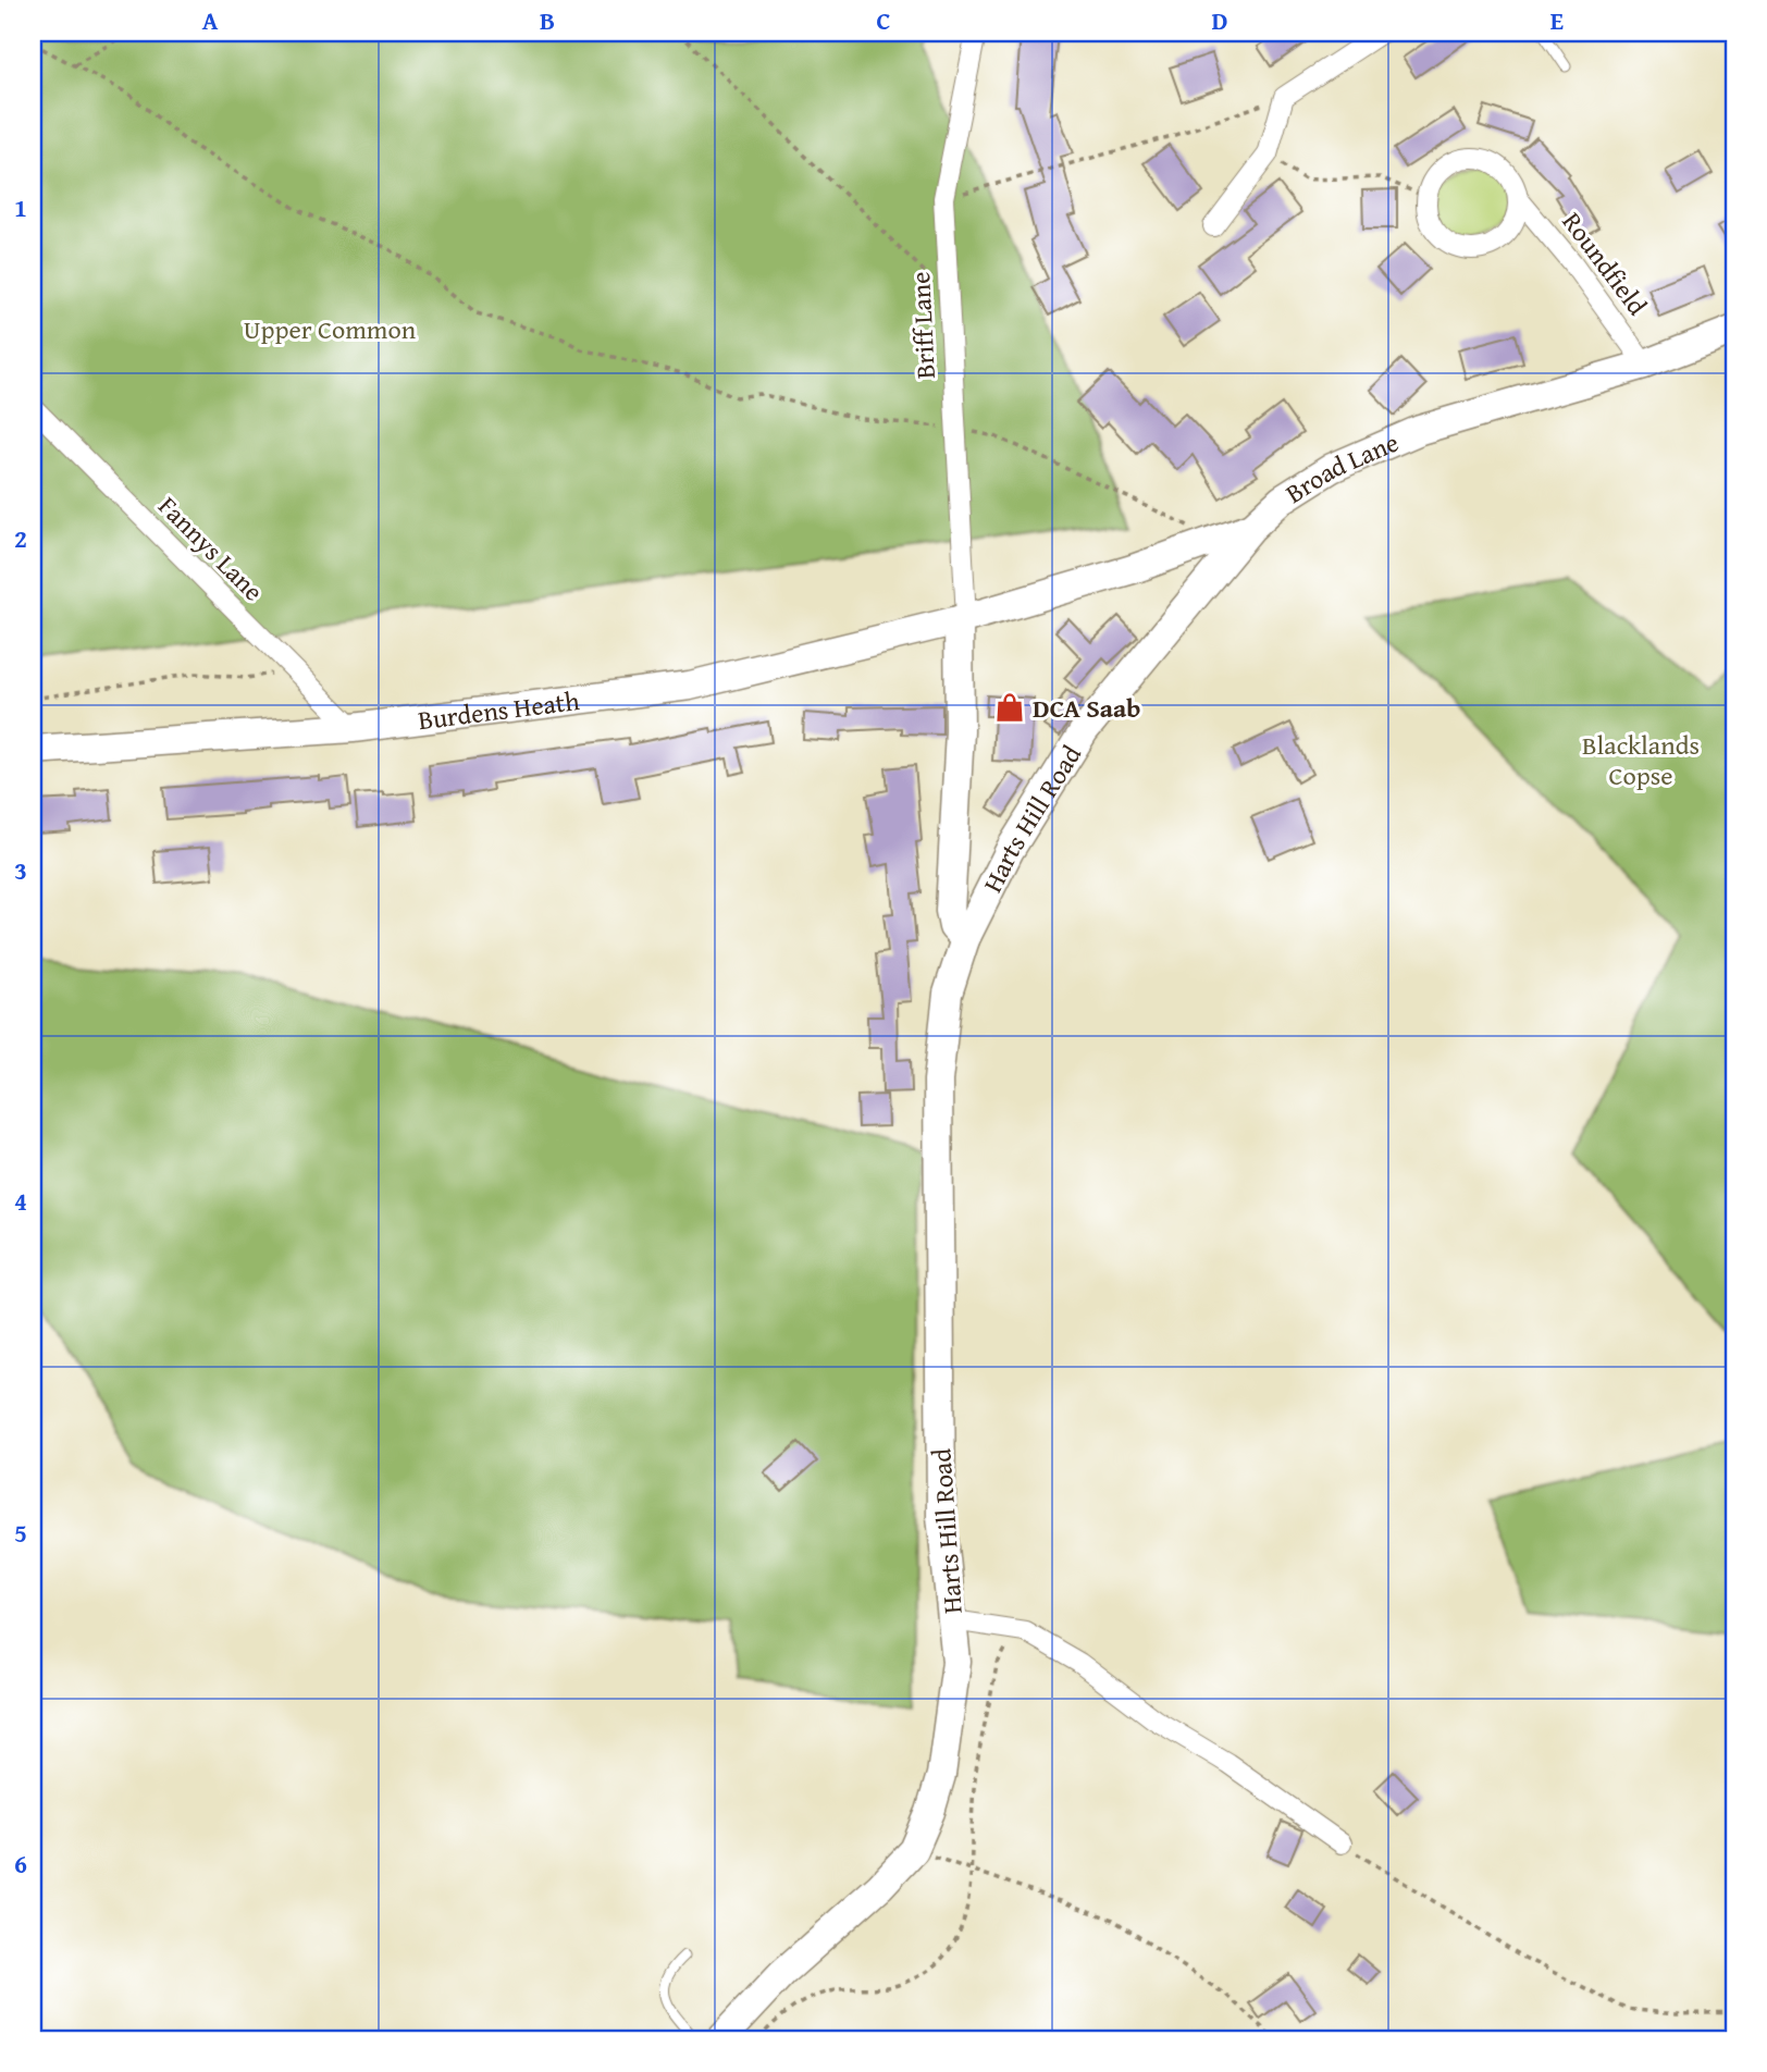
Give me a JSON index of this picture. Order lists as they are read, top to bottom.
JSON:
{
  "streets": {
    "street": [
      "Roundfield",
      "Briff Lane",
      "Broad Lane",
      "Fannys Lane",
      "Burdens Heath",
      "Harts Hill Road"
    ]
  },
  "crossings": [
    ["Roundfield", "Broad Lane"],
    ["Briff Lane", "Broad Lane"],
    ["Briff Lane", "Burdens Heath"],
    ["Briff Lane", "Harts Hill Road"],
    ["Broad Lane", "Burdens Heath"],
    ["Broad Lane", "Harts Hill Road"],
    ["Fannys Lane", "Burdens Heath"],
    ["Burdens Heath", "Harts Hill Road"]
  ],
  "parks": ["Upper Common", "Blacklands Copse"],
  "places": {
    "shop": ["DCA Saab"]
  },
  "grid": {
    "columns": [
      "A",
      "B",
      "C",
      "D",
      "E"
    ],
    "rows": [
      "1",
      "2",
      "3",
      "4",
      "5",
      "6"
    ]
  }
}
